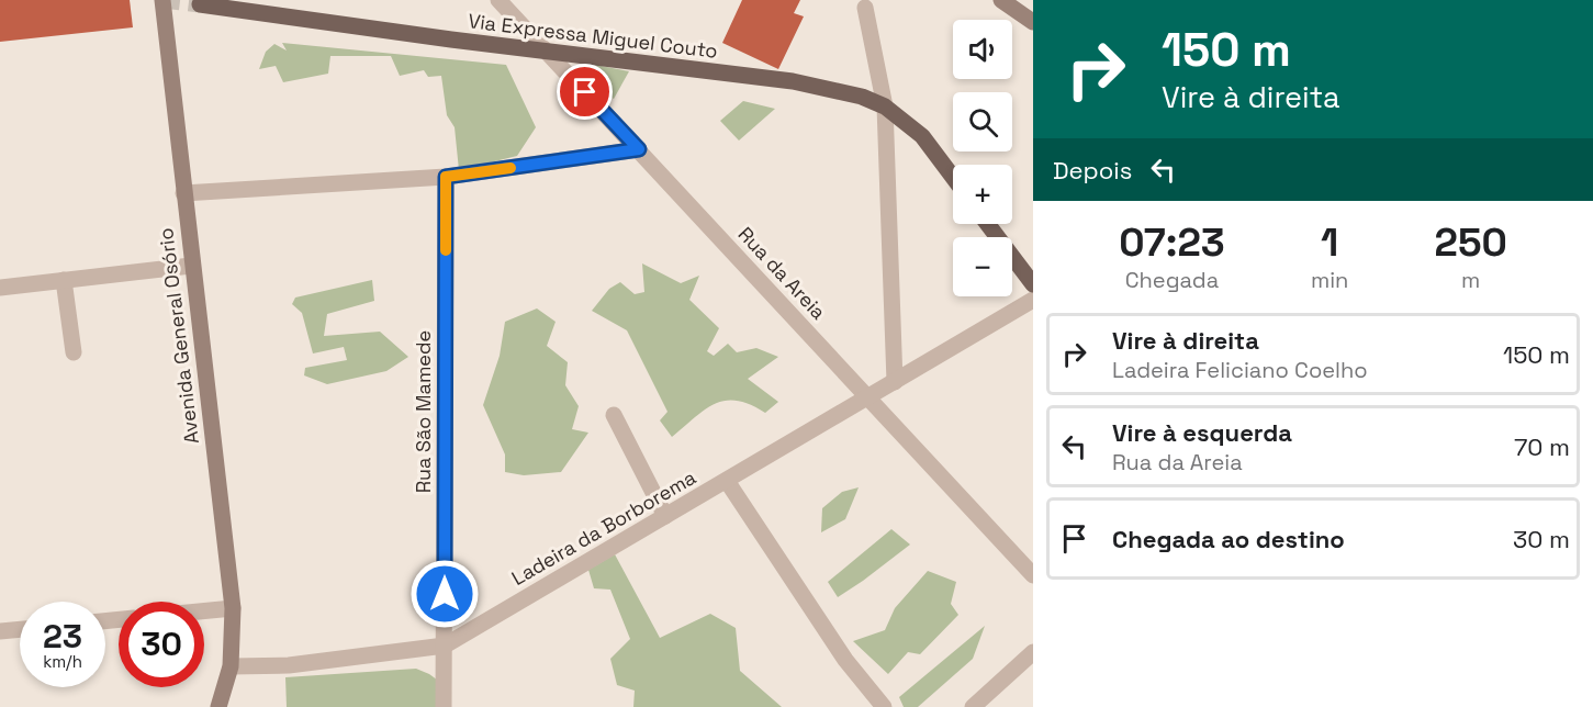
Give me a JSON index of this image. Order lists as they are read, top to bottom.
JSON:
{
  "streets": {
    "main road": ["Via Expressa Miguel Couto", "Avenida General Osório"],
    "street": ["Rua da Areia", "Rua São Mamede", "Ladeira da Borborema"]
  },
  "crossings": [
    ["Rua da Areia", "Ladeira da Borborema"],
    ["Avenida General Osório", "Ladeira da Borborema"],
    ["Rua São Mamede", "Ladeira da Borborema"]
  ],
  "page": {
    "turn": ["150 m", "Vire à direita"],
    "map_buttons": ["+", "−"],
    "then": "Depois",
    "eta": [
      "07:23",
      "Chegada",
      "1",
      "min",
      "250",
      "m"
    ],
    "list": [
      {
        "name": "Vire à direita",
        "note": "Ladeira Feliciano Coelho",
        "value": "150 m"
      },
      {
        "name": "Vire à esquerda",
        "note": "Rua da Areia",
        "value": "70 m"
      },
      {
        "name": "Chegada ao destino",
        "value": "30 m"
      }
    ],
    "speed": "23 km/h",
    "limit": "30"
  }
}
